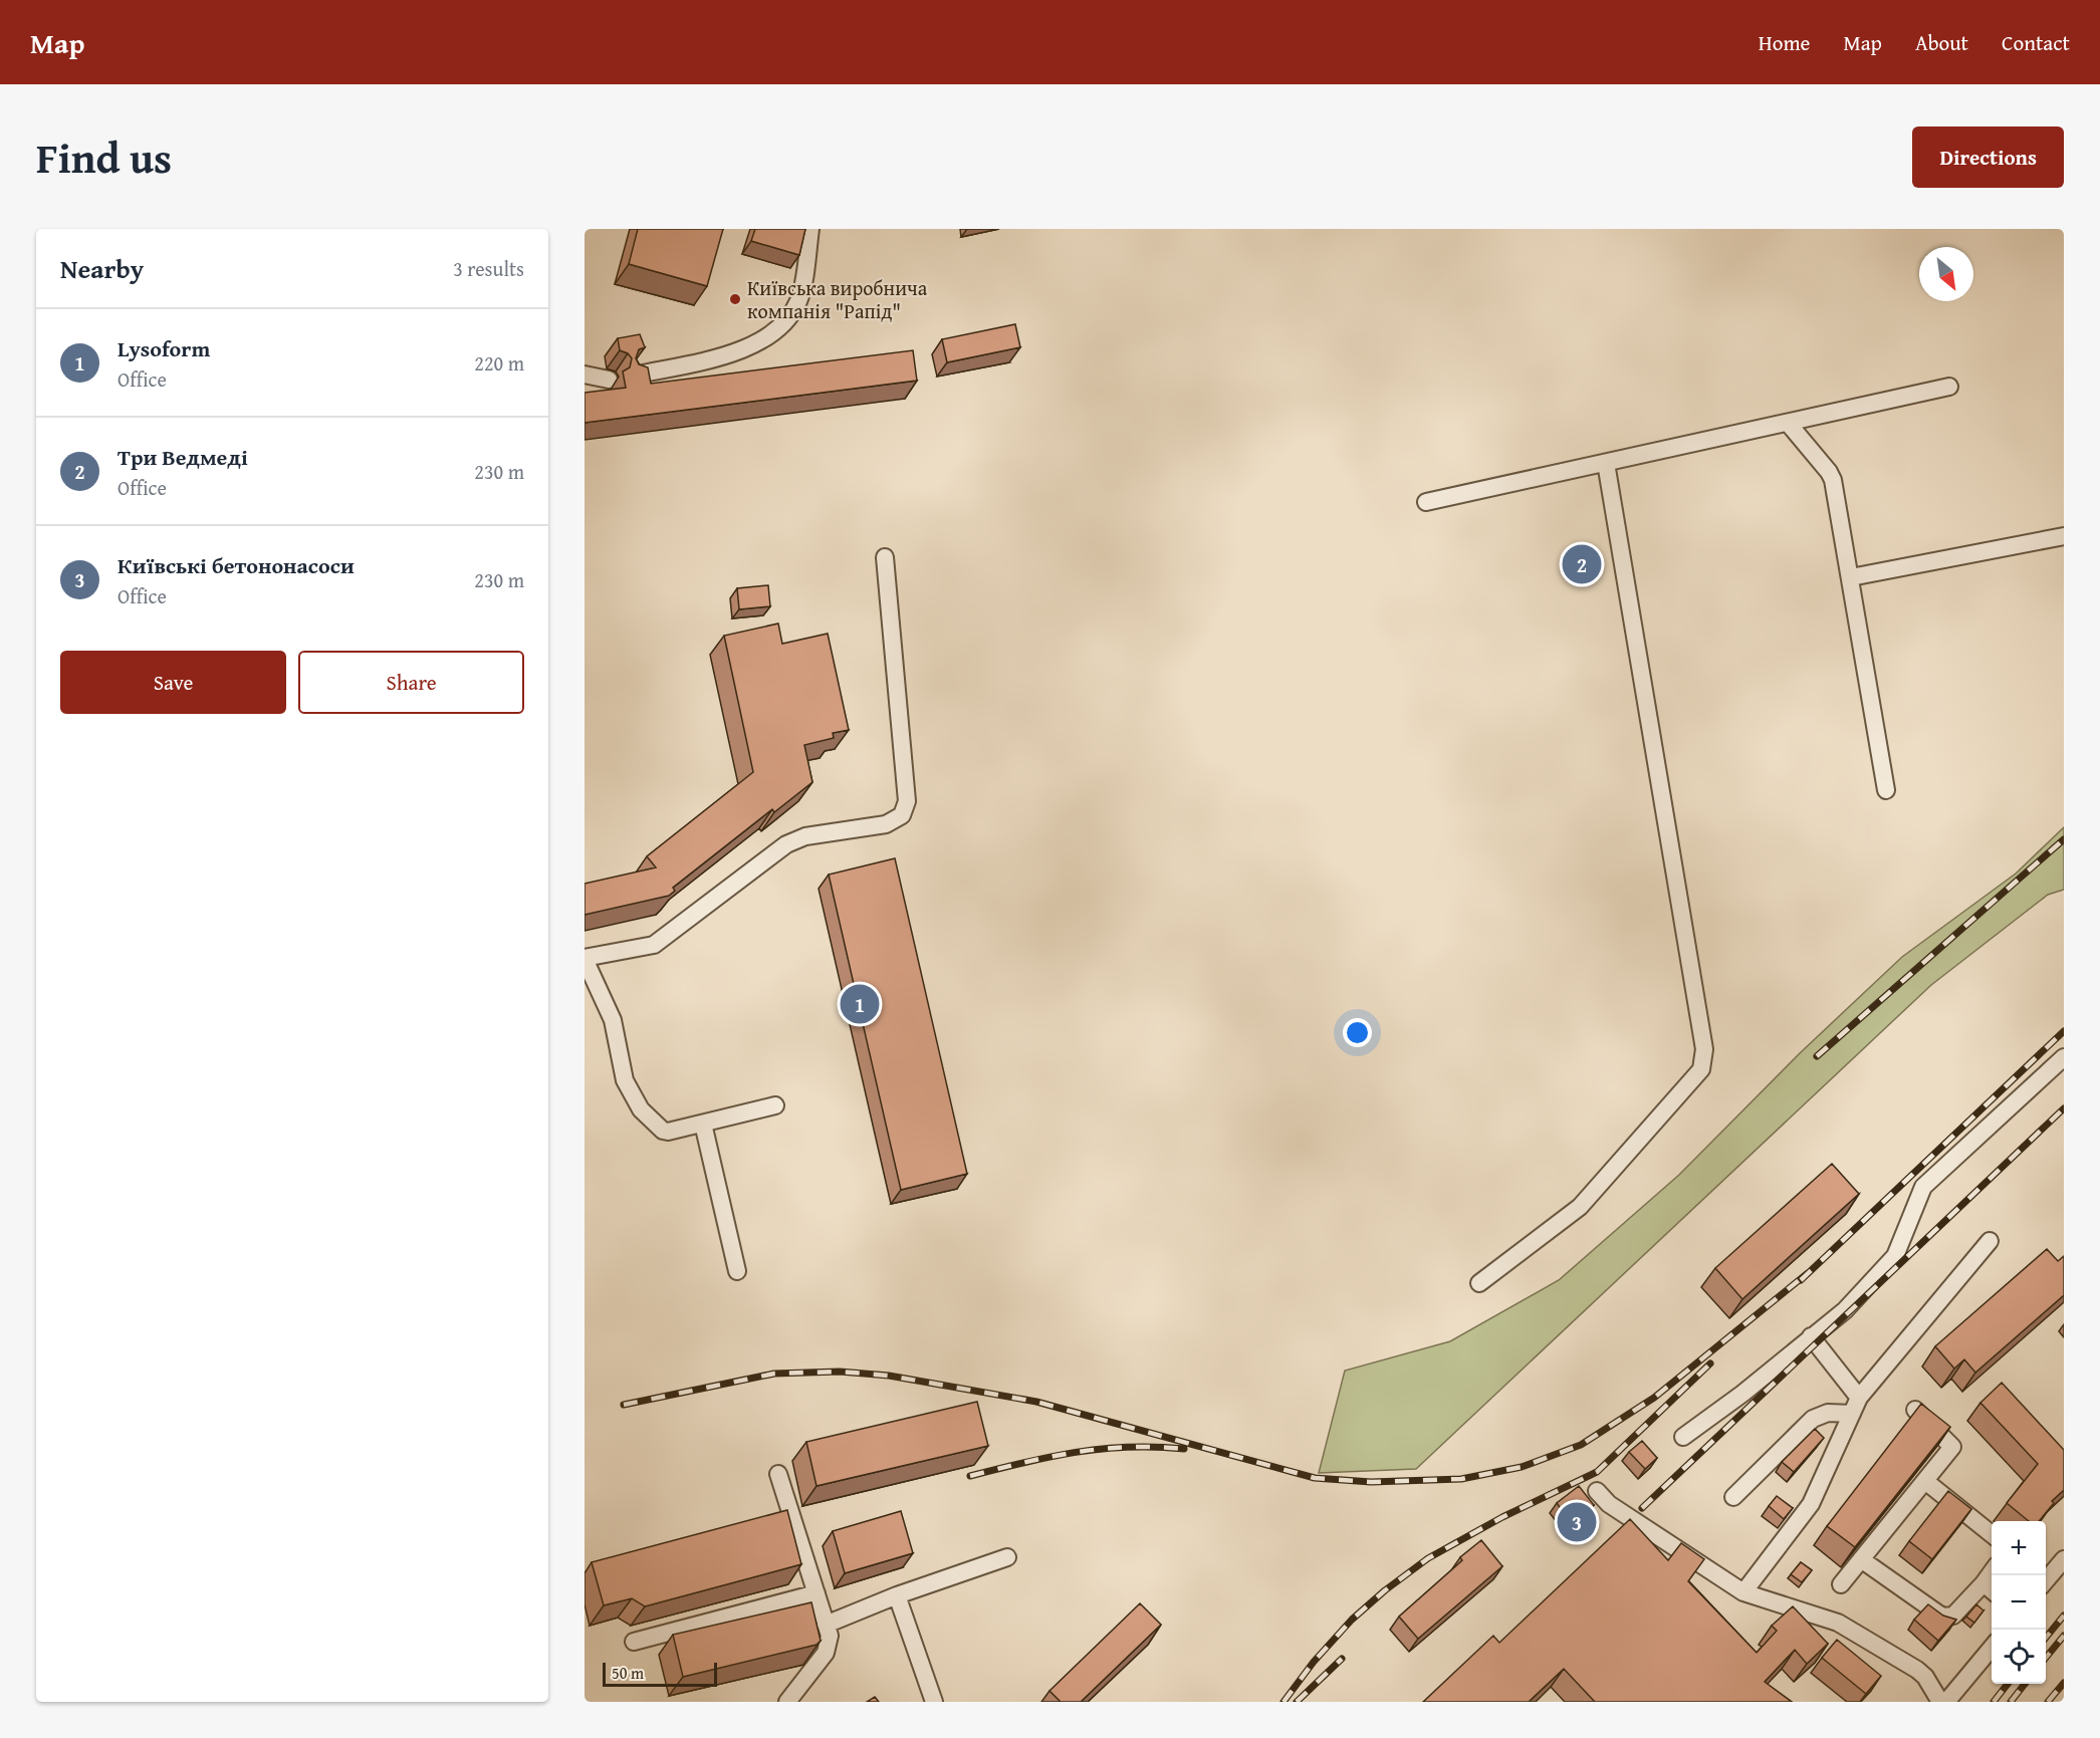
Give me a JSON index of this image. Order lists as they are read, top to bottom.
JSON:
{
  "places": ["Київська виробнича компанія \"Рапід\""],
  "scale_bar": "50 m",
  "north": "bottom right",
  "page": {
    "header": "Map",
    "nav": [
      "Home",
      "Map",
      "About",
      "Contact"
    ],
    "title": "Find us",
    "buttons": [
      "Directions",
      ["Save", "Share"]
    ],
    "heading": ["Nearby", "3 results"],
    "list": [
      {
        "mark": "1",
        "name": "Lysoform",
        "note": "Office",
        "value": "220 m"
      },
      {
        "mark": "2",
        "name": "Три Ведмеді",
        "note": "Office",
        "value": "230 m"
      },
      {
        "mark": "3",
        "name": "Київські бетононасоси",
        "note": "Office",
        "value": "230 m"
      }
    ],
    "pins": ["2", "1", "3"],
    "map_buttons": ["+", "−"],
    "scale": "50 m"
  }
}
